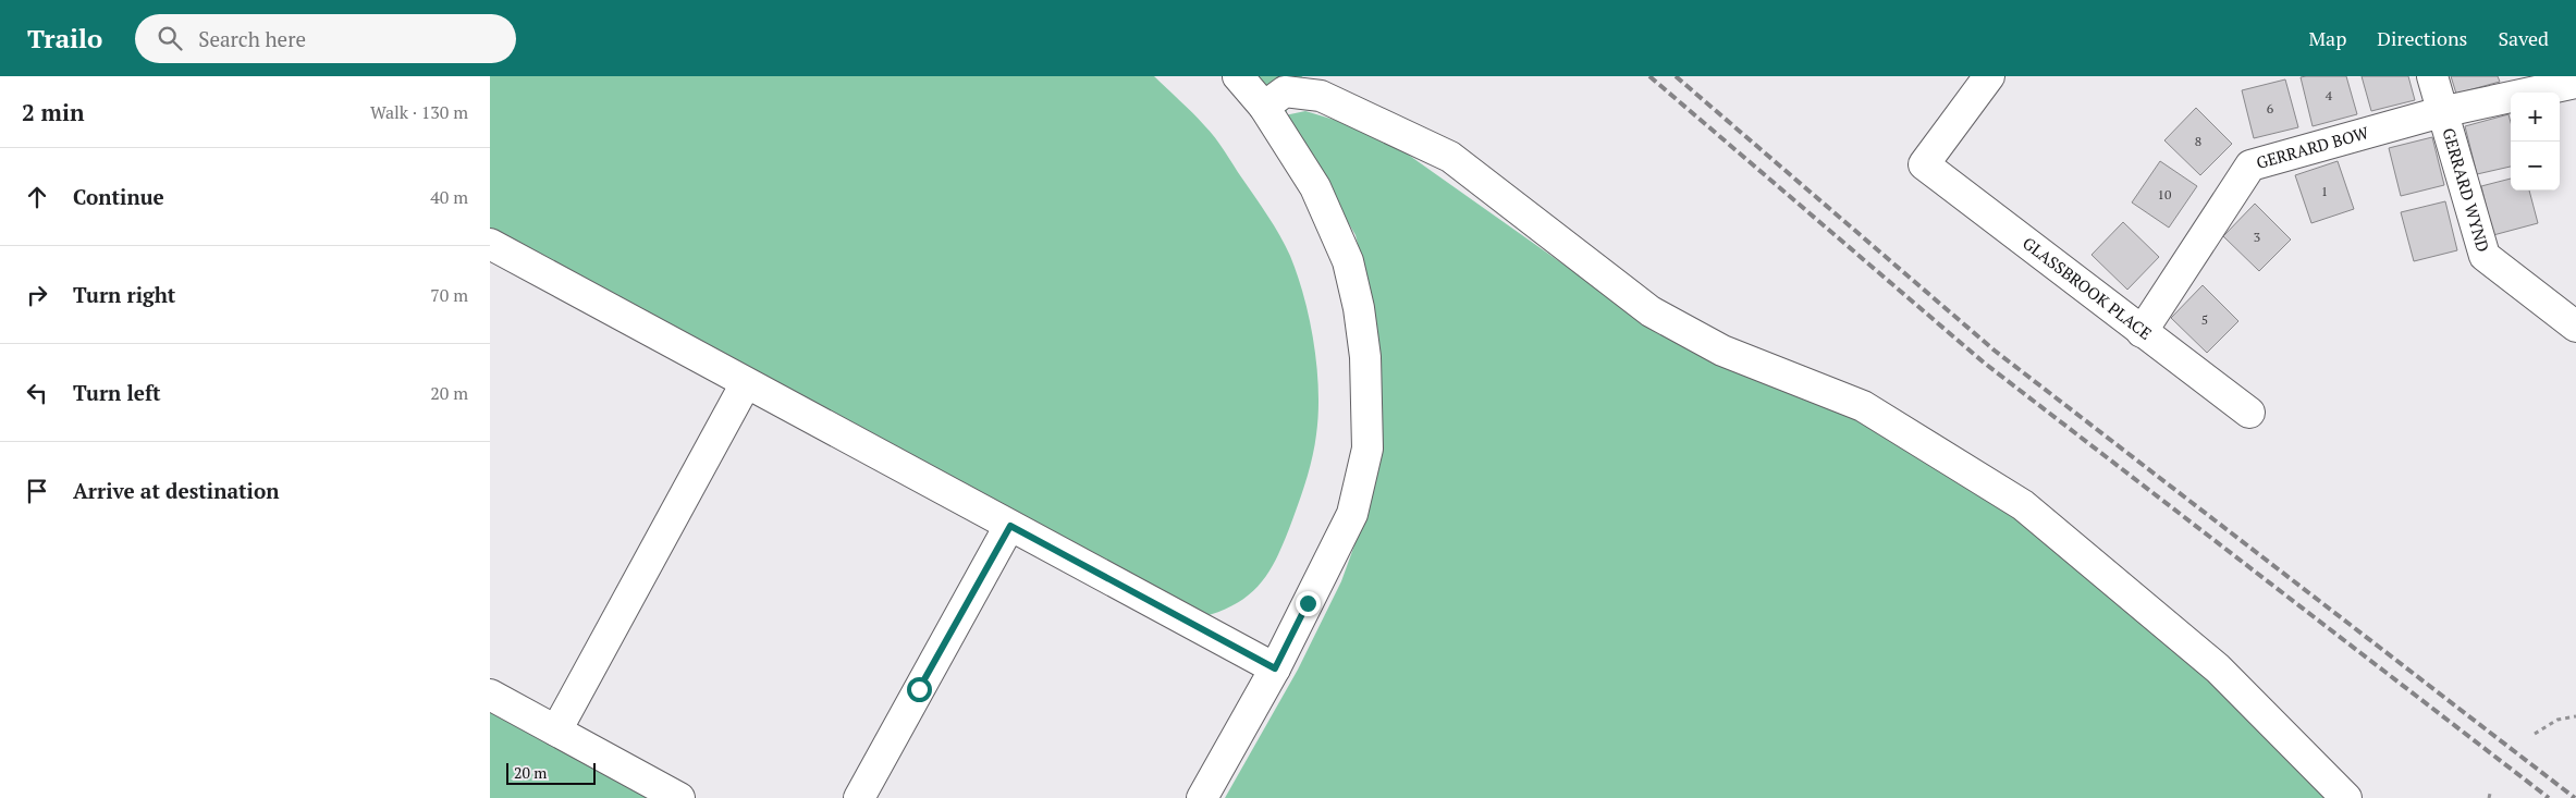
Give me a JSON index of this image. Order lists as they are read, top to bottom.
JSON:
{
  "streets": {
    "street": ["GERRARD BOW", "GERRARD WYND", "GLASSBROOK PLACE"]
  },
  "crossings": [
    ["GERRARD BOW", "GERRARD WYND"],
    ["GERRARD BOW", "GLASSBROOK PLACE"]
  ],
  "house_numbers": [
    "4",
    "6",
    "8",
    "1",
    "10",
    "3",
    "5"
  ],
  "scale_bar": "20 m",
  "page": {
    "header": "Trailo",
    "search": "Search here",
    "nav": ["Map", "Directions", "Saved"],
    "heading": ["2 min", "Walk · 130 m"],
    "map_buttons": ["+", "−"],
    "list": [
      ["Continue", "40 m"],
      ["Turn right", "70 m"],
      ["Turn left", "20 m"],
      "Arrive at destination"
    ],
    "scale": "20 m"
  }
}
